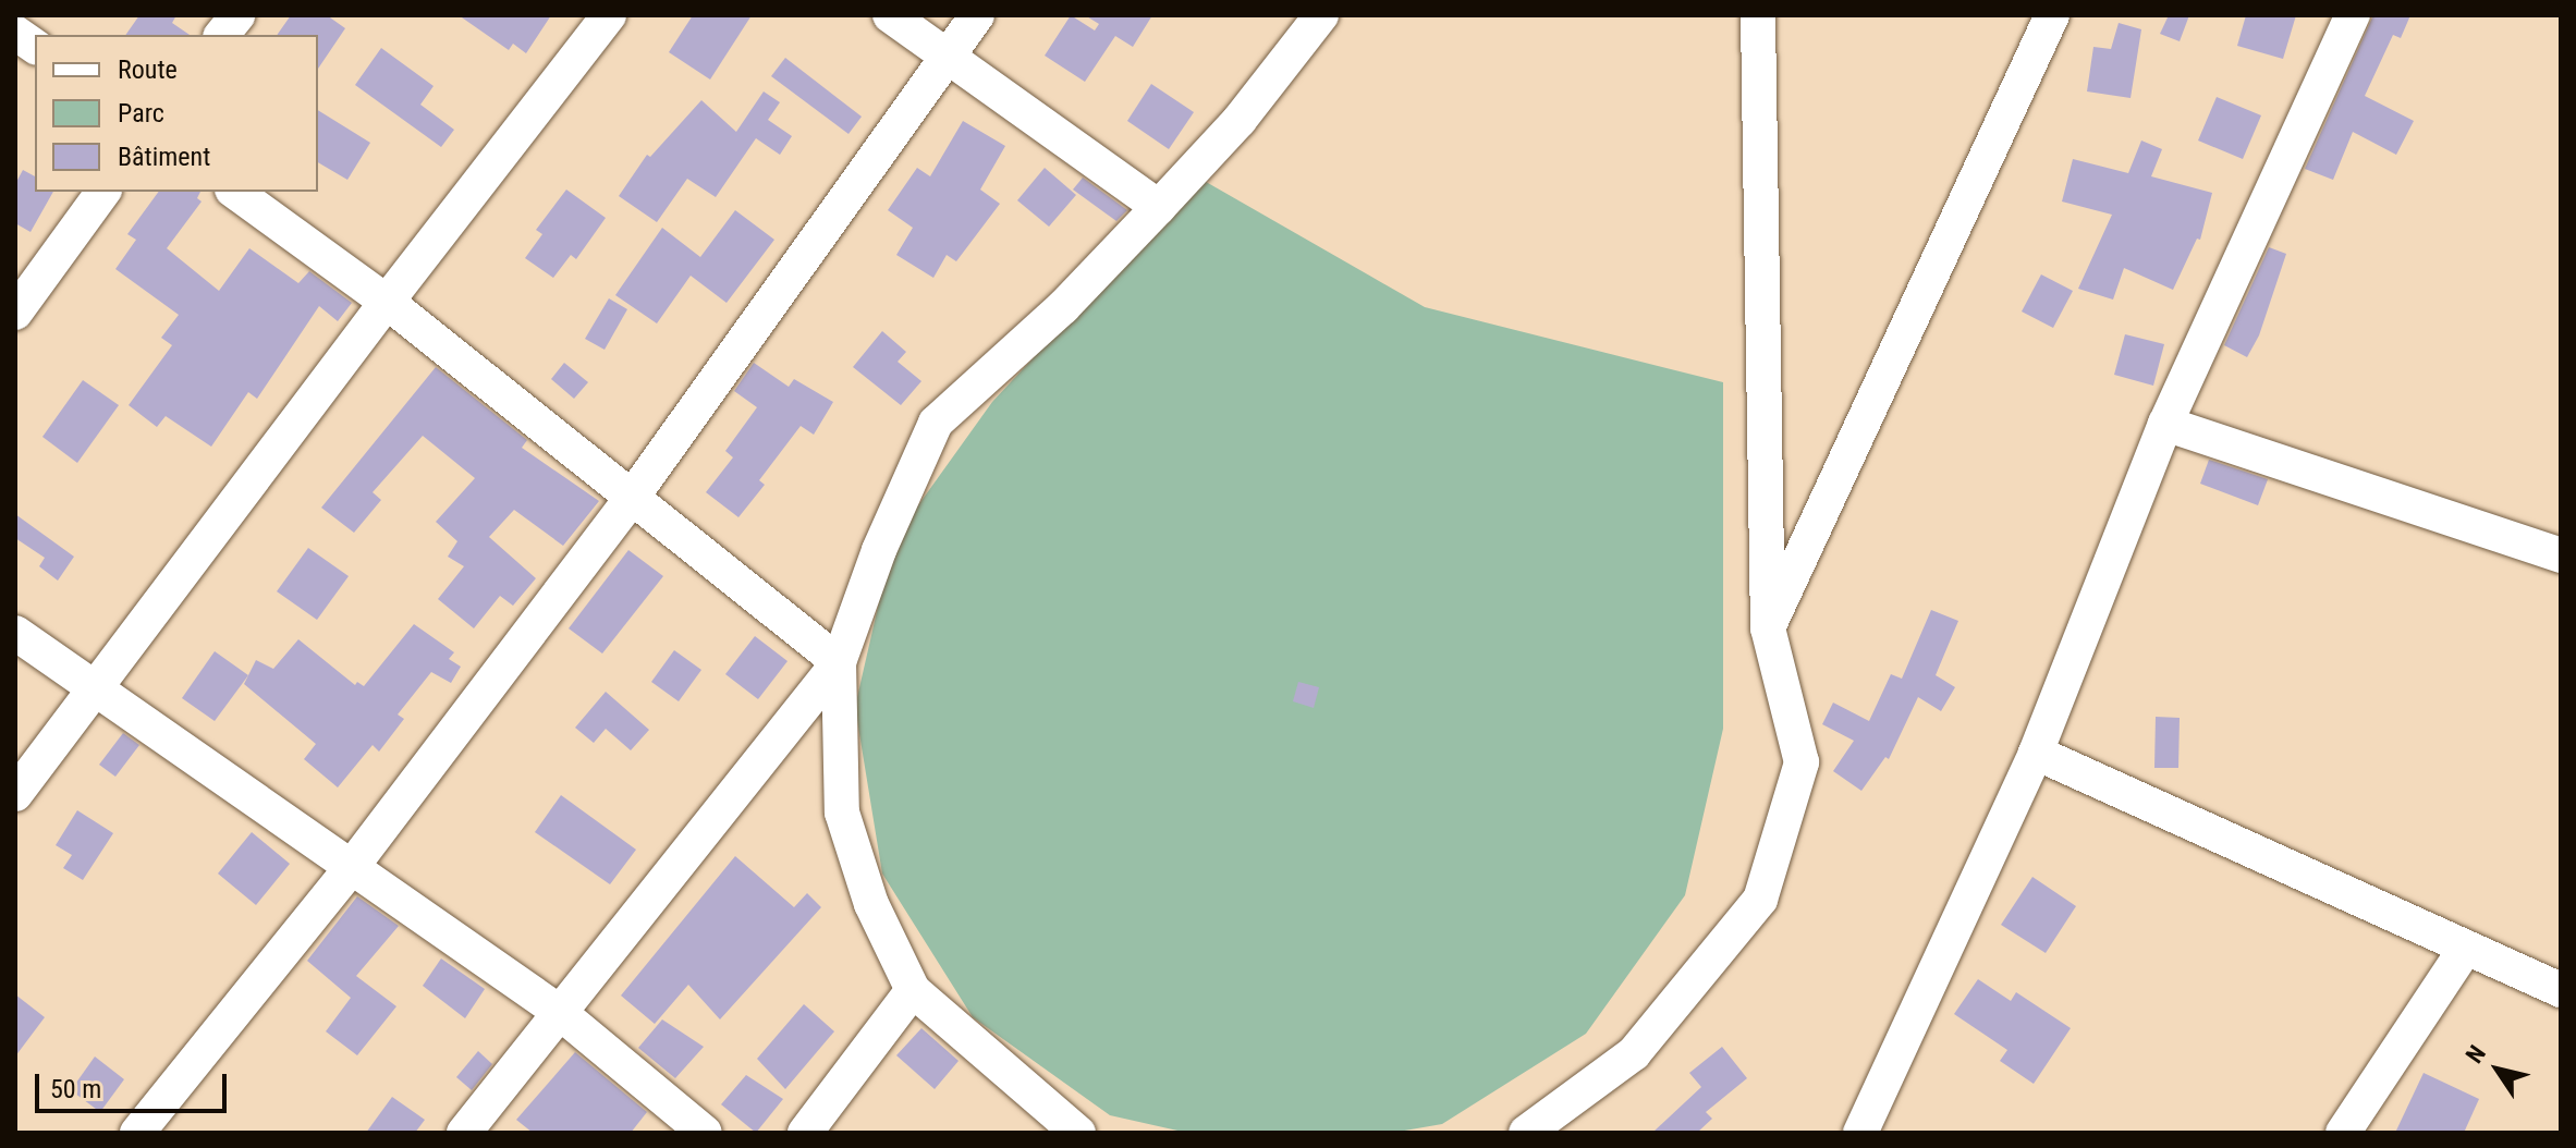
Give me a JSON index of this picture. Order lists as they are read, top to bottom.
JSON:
{
  "legend": ["Route", "Parc", "Bâtiment"],
  "scale_bar": "50 m",
  "north": "top left"
}
